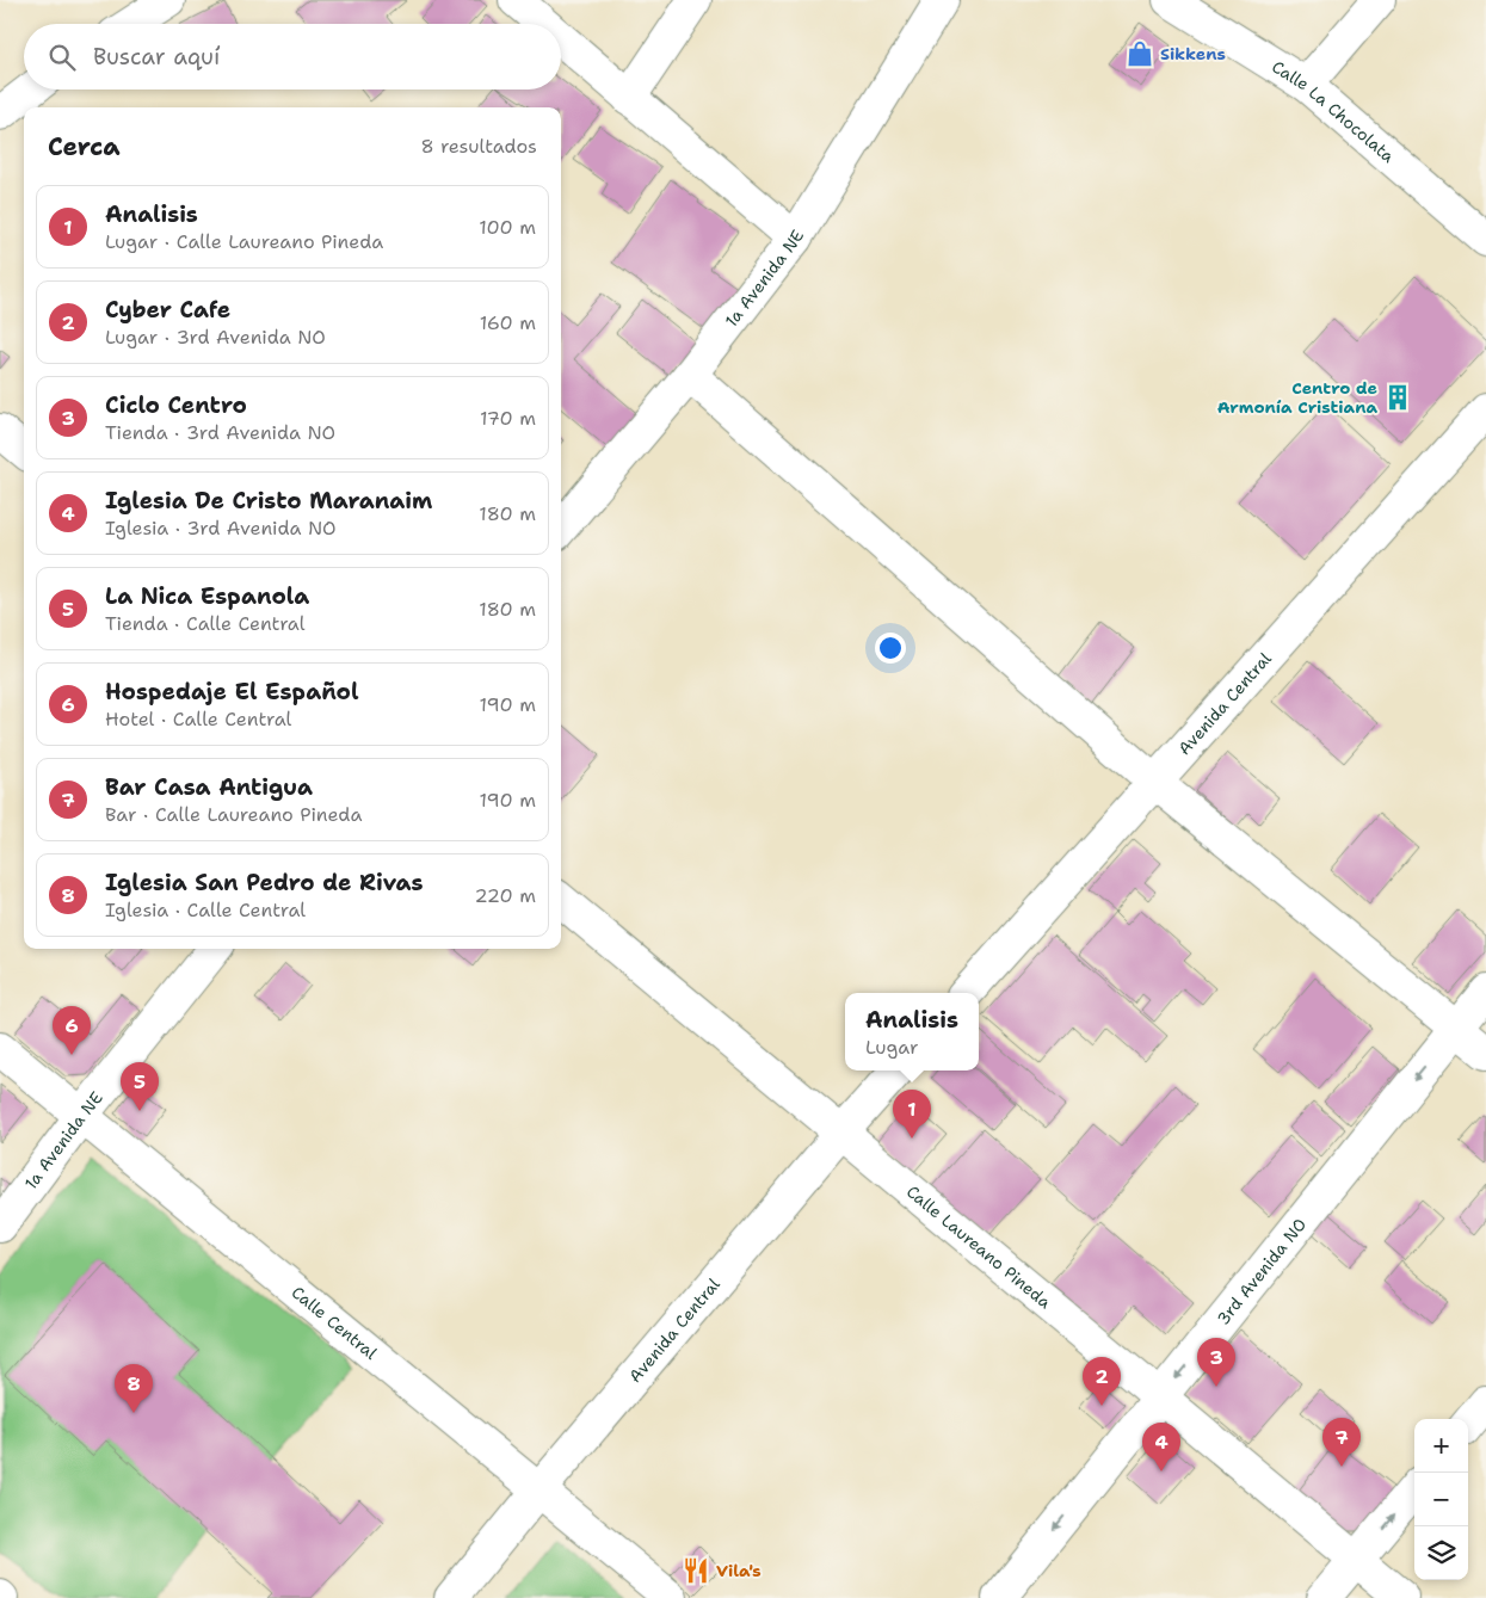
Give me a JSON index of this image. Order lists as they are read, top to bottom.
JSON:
{
  "streets": {
    "street": [
      "Calle La Chocolata",
      "1a Avenida NE",
      "Avenida Central",
      "Calle Laureano Pineda",
      "3rd Avenida NO",
      "Calle Central"
    ]
  },
  "crossings": [
    ["1a Avenida NE", "Calle Central"],
    ["Avenida Central", "Calle Laureano Pineda"],
    ["Avenida Central", "Calle Central"],
    ["Calle Laureano Pineda", "3rd Avenida NO"]
  ],
  "one_way": ["3rd Avenida NO"],
  "places": {
    "shop": ["Sikkens"],
    "building": ["Centro de Armonía Cristiana"],
    "restaurant": ["Vila's"]
  },
  "page": {
    "search": "Buscar aquí",
    "heading": ["Cerca", "8 resultados"],
    "list": [
      {
        "mark": "1",
        "name": "Analisis",
        "note": "Lugar · Calle Laureano Pineda",
        "value": "100 m"
      },
      {
        "mark": "2",
        "name": "Cyber Cafe",
        "note": "Lugar · 3rd Avenida NO",
        "value": "160 m"
      },
      {
        "mark": "3",
        "name": "Ciclo Centro",
        "note": "Tienda · 3rd Avenida NO",
        "value": "170 m"
      },
      {
        "mark": "4",
        "name": "Iglesia De Cristo Maranaim",
        "note": "Iglesia · 3rd Avenida NO",
        "value": "180 m"
      },
      {
        "mark": "5",
        "name": "La Nica Espanola",
        "note": "Tienda · Calle Central",
        "value": "180 m"
      },
      {
        "mark": "6",
        "name": "Hospedaje El Español",
        "note": "Hotel · Calle Central",
        "value": "190 m"
      },
      {
        "mark": "7",
        "name": "Bar Casa Antigua",
        "note": "Bar · Calle Laureano Pineda",
        "value": "190 m"
      },
      {
        "mark": "8",
        "name": "Iglesia San Pedro de Rivas",
        "note": "Iglesia · Calle Central",
        "value": "220 m"
      }
    ],
    "popup": ["Analisis", "Lugar"],
    "pins": [
      "6",
      "5",
      "1",
      "3",
      "2",
      "8",
      "7",
      "4"
    ],
    "map_buttons": ["+", "−"]
  }
}
